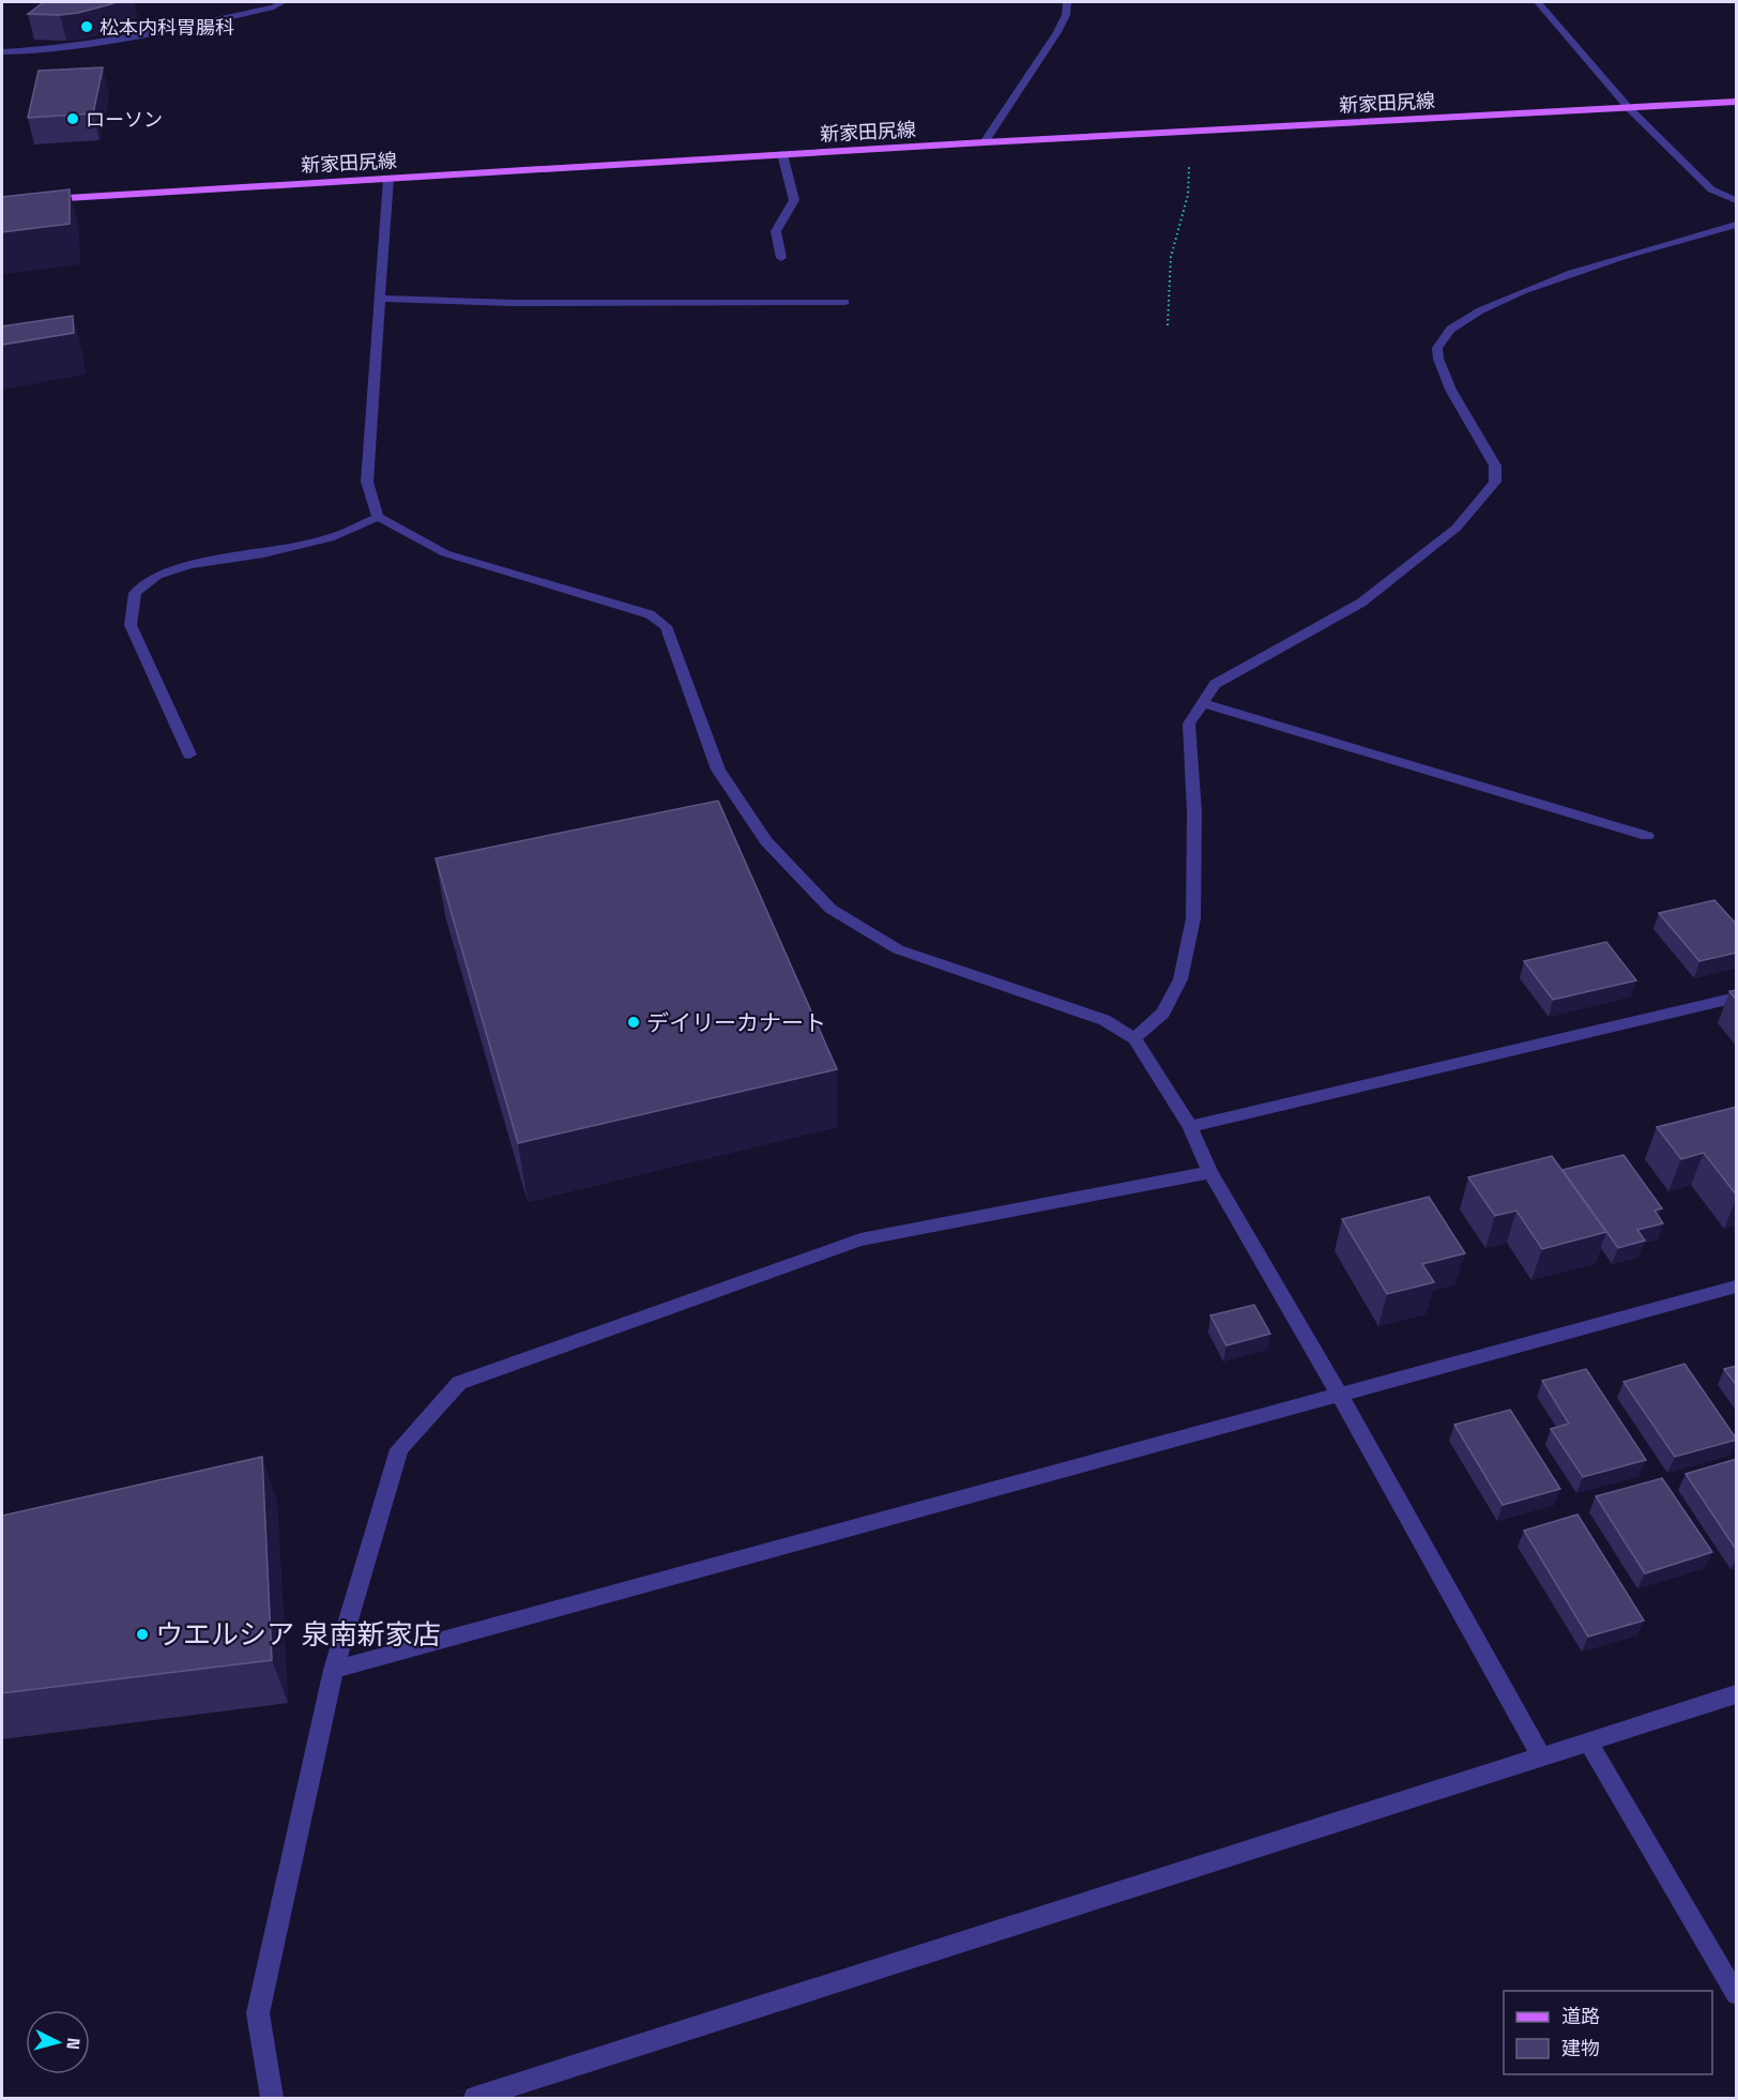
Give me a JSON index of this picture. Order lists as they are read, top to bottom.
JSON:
{
  "streets": {
    "main road": ["新家田尻線"]
  },
  "places": [
    "松本内科胃腸科",
    "ローソン",
    "デイリーカナート",
    "ウエルシア 泉南新家店"
  ],
  "legend": ["道路", "建物"],
  "north": "right"
}
